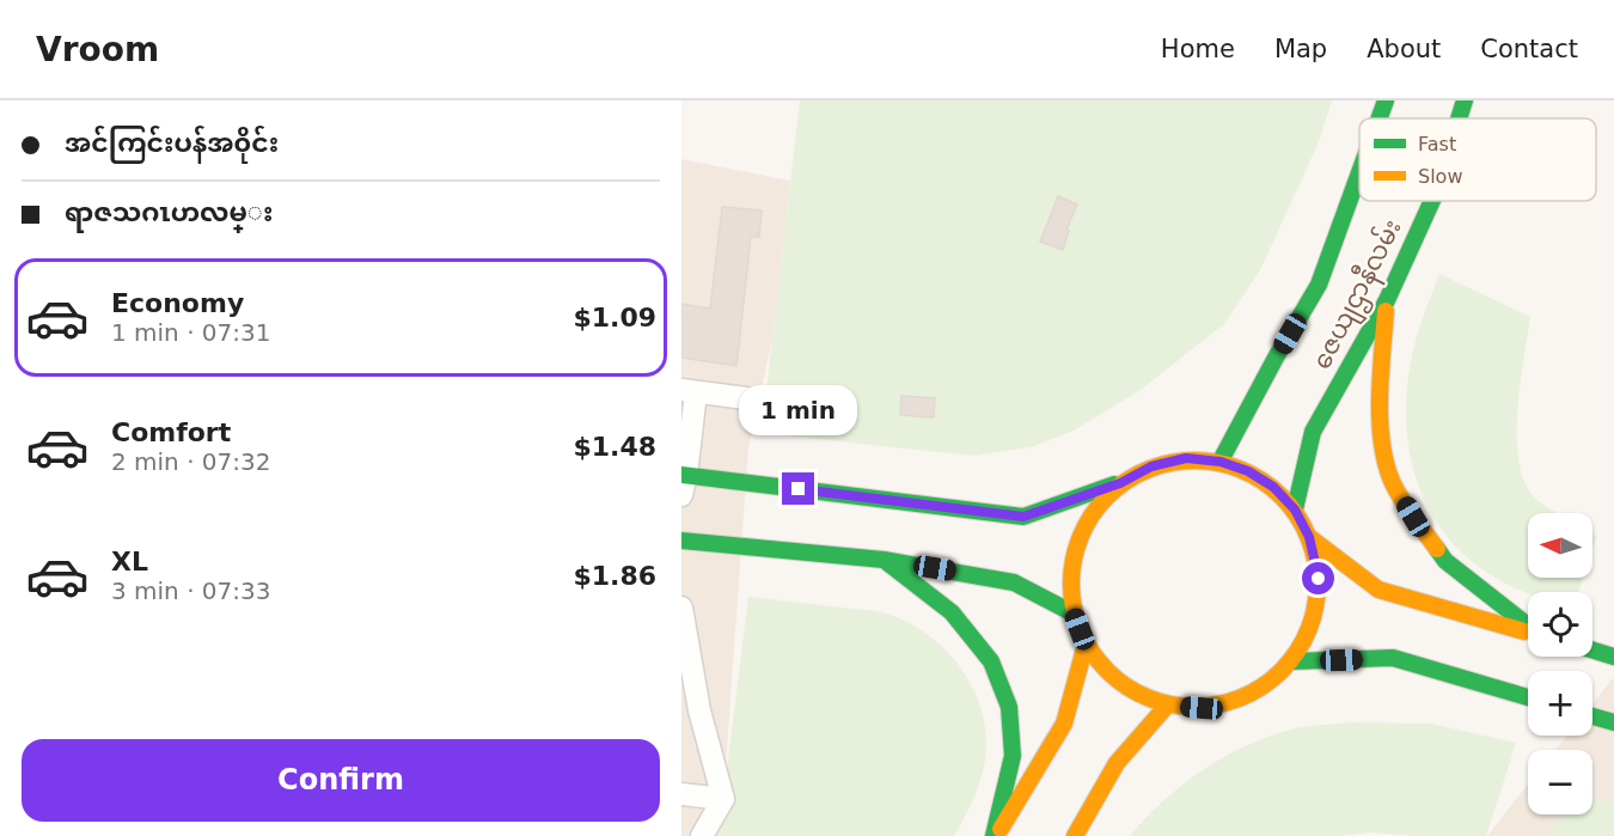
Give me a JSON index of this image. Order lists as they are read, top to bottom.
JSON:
{
  "streets": {
    "main road": ["ဇေယျဌာနီလမ်း"]
  },
  "legend": ["Fast", "Slow"],
  "north": "left",
  "page": {
    "header": "Vroom",
    "nav": [
      "Home",
      "Map",
      "About",
      "Contact"
    ],
    "banner": ["အင်ကြင်းပန်အ၀ိုင်း", "ရာဇသဂၤဟလမ္း"],
    "list": [
      {
        "name": "Economy",
        "note": "1 min · 07:31",
        "value": "$1.09"
      },
      {
        "name": "Comfort",
        "note": "2 min · 07:32",
        "value": "$1.48"
      },
      {
        "name": "XL",
        "note": "3 min · 07:33",
        "value": "$1.86"
      }
    ],
    "bubble": "1 min",
    "map_buttons": ["+", "−"],
    "buttons": "Confirm"
  }
}
